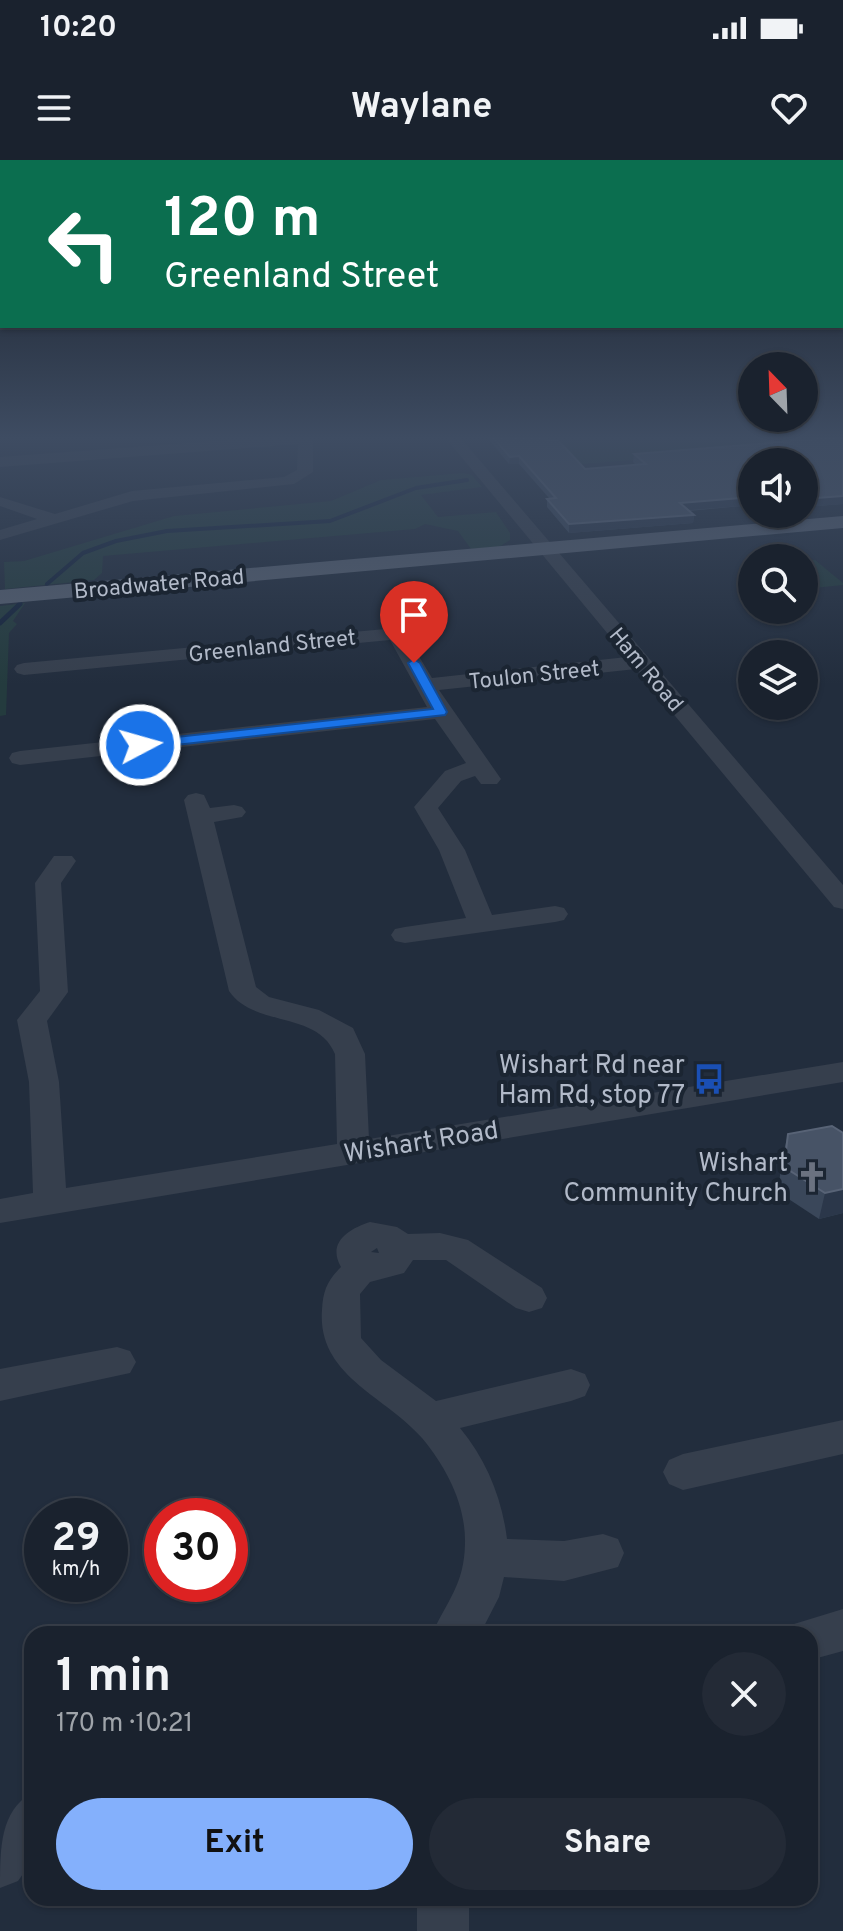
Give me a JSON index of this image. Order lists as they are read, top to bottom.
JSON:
{
  "streets": {
    "main road": ["Broadwater Road"],
    "street": [
      "Greenland Street",
      "Ham Road",
      "Toulon Street",
      "Wishart Road"
    ]
  },
  "crossings": [
    ["Broadwater Road", "Ham Road"],
    ["Greenland Street", "Toulon Street"],
    ["Ham Road", "Toulon Street"]
  ],
  "places": {
    "bus stop": ["Wishart Rd near Ham Rd, stop 77"],
    "church": ["Wishart Community Church"]
  },
  "north": "top left",
  "page": {
    "status": "10:20",
    "header": "Waylane",
    "turn": ["120 m", "Greenland Street"],
    "speed": "29 km/h",
    "limit": "30",
    "heading": ["1 min", "170 m · 10:21"],
    "buttons": ["Exit", "Share"]
  }
}
